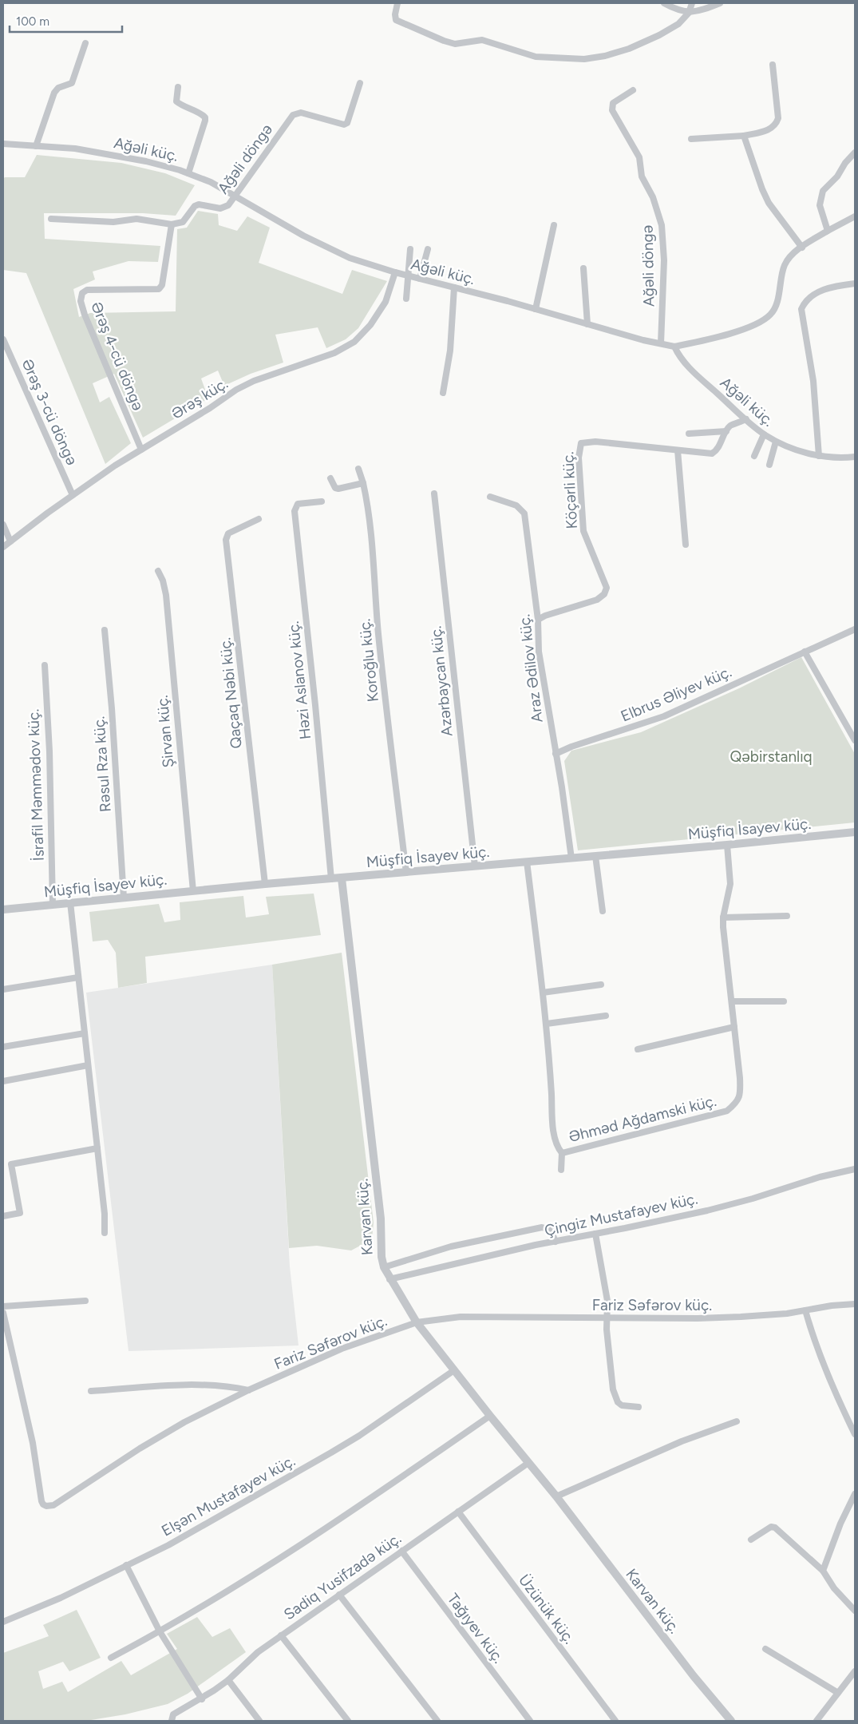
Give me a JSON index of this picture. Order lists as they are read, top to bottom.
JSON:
{
  "streets": {
    "street": [
      "Ağəli küç.",
      "Ağəli döngə",
      "Ərəş 4-cü döngə",
      "Ərəş küç.",
      "Ərəş 3-cü döngə",
      "Köçərli küç.",
      "Koroğlu küç.",
      "Araz Ədilov küç.",
      "Həzi Aslanov küç.",
      "Azərbaycan küç.",
      "Qaçaq Nəbi küç.",
      "Elbrus Əliyev küç.",
      "Şirvan küç.",
      "Rəsul Rza küç.",
      "İsrafil Məmmədov küç.",
      "Müşfiq İsayev küç.",
      "Əhməd Ağdamski küç.",
      "Çingiz Mustafayev küç.",
      "Karvan küç.",
      "Fariz Səfərov küç.",
      "Elşən Mustafayev küç.",
      "Sadiq Yusifzadə küç.",
      "Üzünük küç.",
      "Tağıyev küç."
    ]
  },
  "crossings": [
    ["Ağəli küç.", "Ağəli döngə"],
    ["Ağəli küç.", "Ərəş küç."],
    ["Ağəli döngə", "Ərəş 4-cü döngə"],
    ["Ərəş 4-cü döngə", "Ərəş küç."],
    ["Ərəş küç.", "Ərəş 3-cü döngə"],
    ["Köçərli küç.", "Araz Ədilov küç."],
    ["Koroğlu küç.", "Müşfiq İsayev küç."],
    ["Araz Ədilov küç.", "Elbrus Əliyev küç."],
    ["Araz Ədilov küç.", "Müşfiq İsayev küç."],
    ["Həzi Aslanov küç.", "Müşfiq İsayev küç."],
    ["Azərbaycan küç.", "Müşfiq İsayev küç."],
    ["Qaçaq Nəbi küç.", "Müşfiq İsayev küç."],
    ["Şirvan küç.", "Müşfiq İsayev küç."],
    ["Rəsul Rza küç.", "Müşfiq İsayev küç."],
    ["İsrafil Məmmədov küç.", "Müşfiq İsayev küç."],
    ["Müşfiq İsayev küç.", "Əhməd Ağdamski küç."],
    ["Müşfiq İsayev küç.", "Karvan küç."],
    ["Çingiz Mustafayev küç.", "Karvan küç."],
    ["Karvan küç.", "Fariz Səfərov küç."],
    ["Karvan küç.", "Elşən Mustafayev küç."],
    ["Karvan küç.", "Sadiq Yusifzadə küç."],
    ["Sadiq Yusifzadə küç.", "Üzünük küç."],
    ["Sadiq Yusifzadə küç.", "Tağıyev küç."]
  ],
  "parks": ["Qəbirstanlıq"],
  "scale_bar": "100 m"
}
